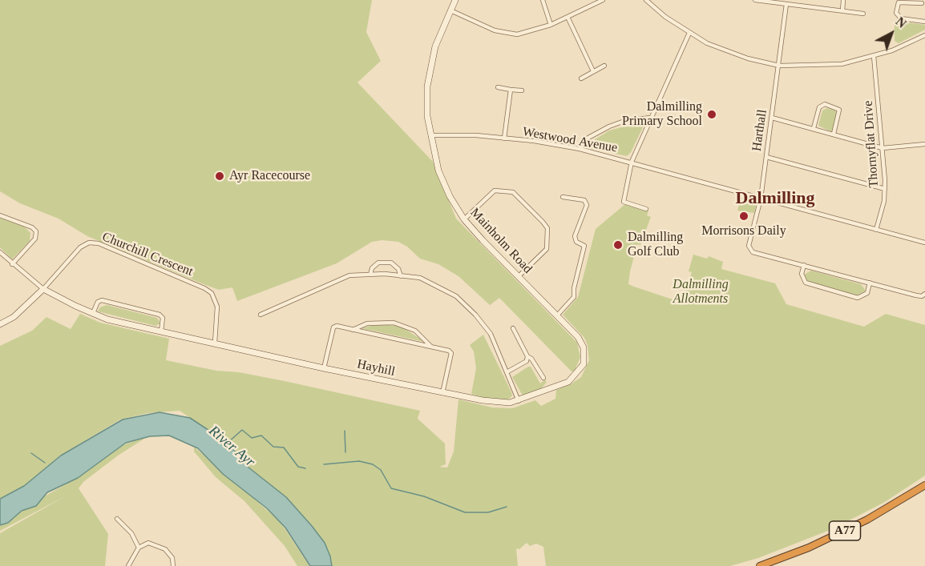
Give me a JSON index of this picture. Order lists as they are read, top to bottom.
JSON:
{
  "streets": {
    "highway": ["A77"],
    "street": [
      "Harthall",
      "Westwood Avenue",
      "Thornyflat Drive",
      "Mainholm Road",
      "Churchill Crescent",
      "Hayhill"
    ]
  },
  "crossings": [
    ["Harthall", "Westwood Avenue"],
    ["Westwood Avenue", "Thornyflat Drive"],
    ["Westwood Avenue", "Mainholm Road"],
    ["Mainholm Road", "Hayhill"],
    ["Churchill Crescent", "Hayhill"]
  ],
  "districts": ["Dalmilling"],
  "water": ["River Ayr"],
  "parks": ["Dalmilling Allotments"],
  "places": [
    "Dalmilling Primary School",
    "Ayr Racecourse",
    "Morrisons Daily",
    "Dalmilling Golf Club"
  ],
  "north": "top right"
}
